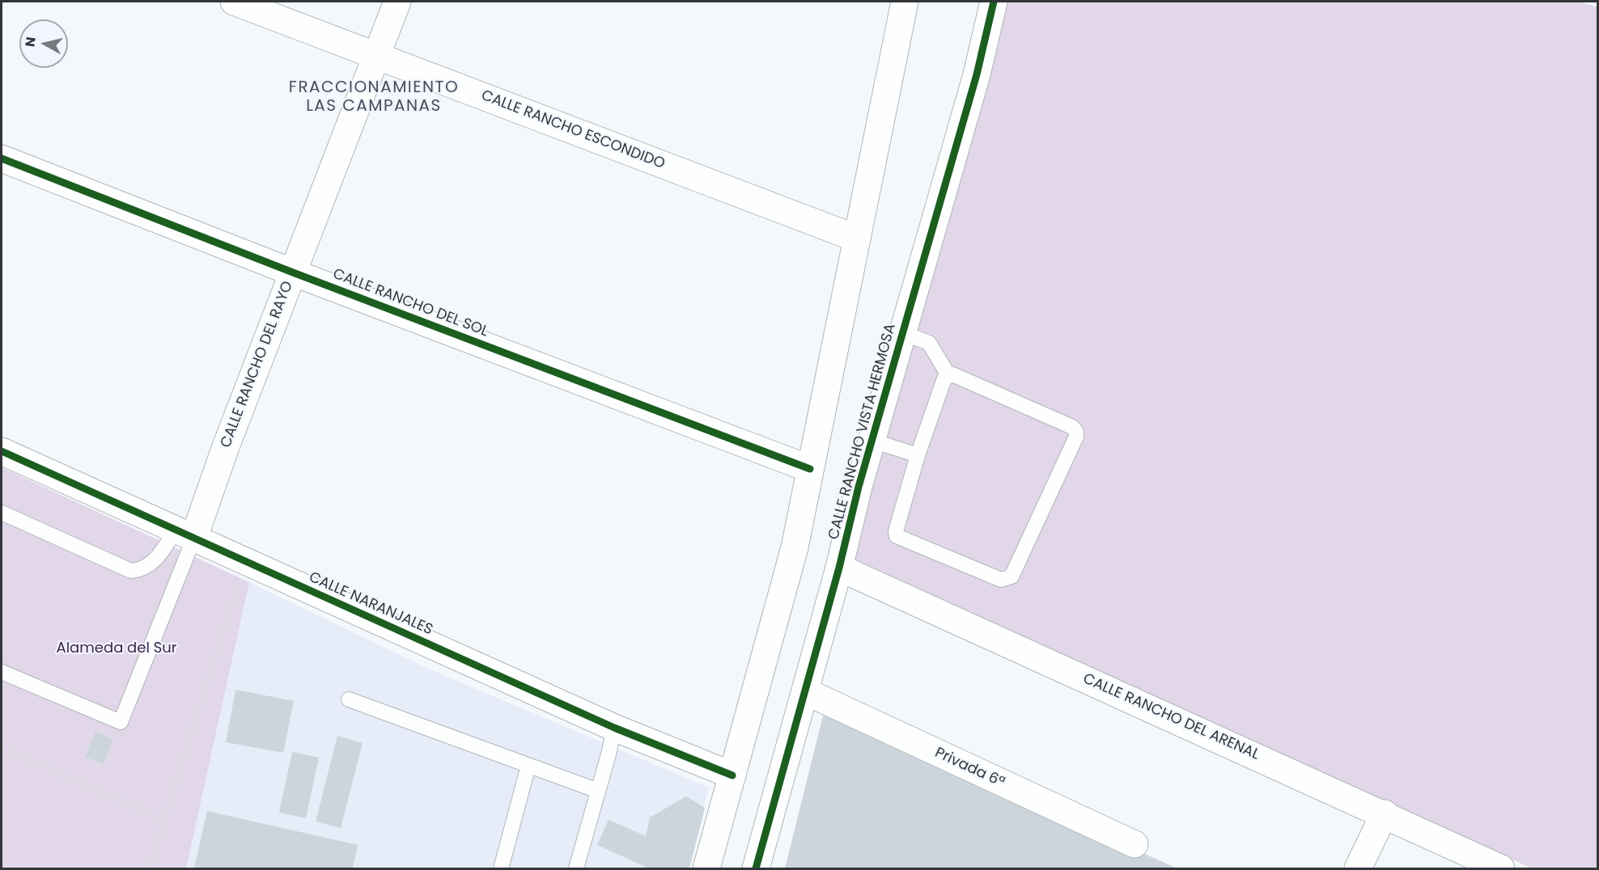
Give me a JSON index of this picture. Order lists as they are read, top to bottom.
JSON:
{
  "streets": {
    "street": [
      "CALLE RANCHO ESCONDIDO",
      "CALLE RANCHO DEL SOL",
      "CALLE RANCHO DEL RAYO",
      "CALLE RANCHO VISTA HERMOSA",
      "CALLE NARANJALES",
      "CALLE RANCHO DEL ARENAL",
      "Privada 6ª"
    ]
  },
  "crossings": [
    ["CALLE RANCHO ESCONDIDO", "CALLE RANCHO DEL RAYO"],
    ["CALLE RANCHO DEL SOL", "CALLE RANCHO DEL RAYO"],
    ["CALLE RANCHO DEL RAYO", "CALLE NARANJALES"],
    ["CALLE RANCHO VISTA HERMOSA", "CALLE RANCHO DEL ARENAL"],
    ["CALLE RANCHO VISTA HERMOSA", "Privada 6ª"]
  ],
  "districts": ["FRACCIONAMIENTO LAS CAMPANAS"],
  "parks": ["Alameda del Sur"],
  "north": "left"
}
